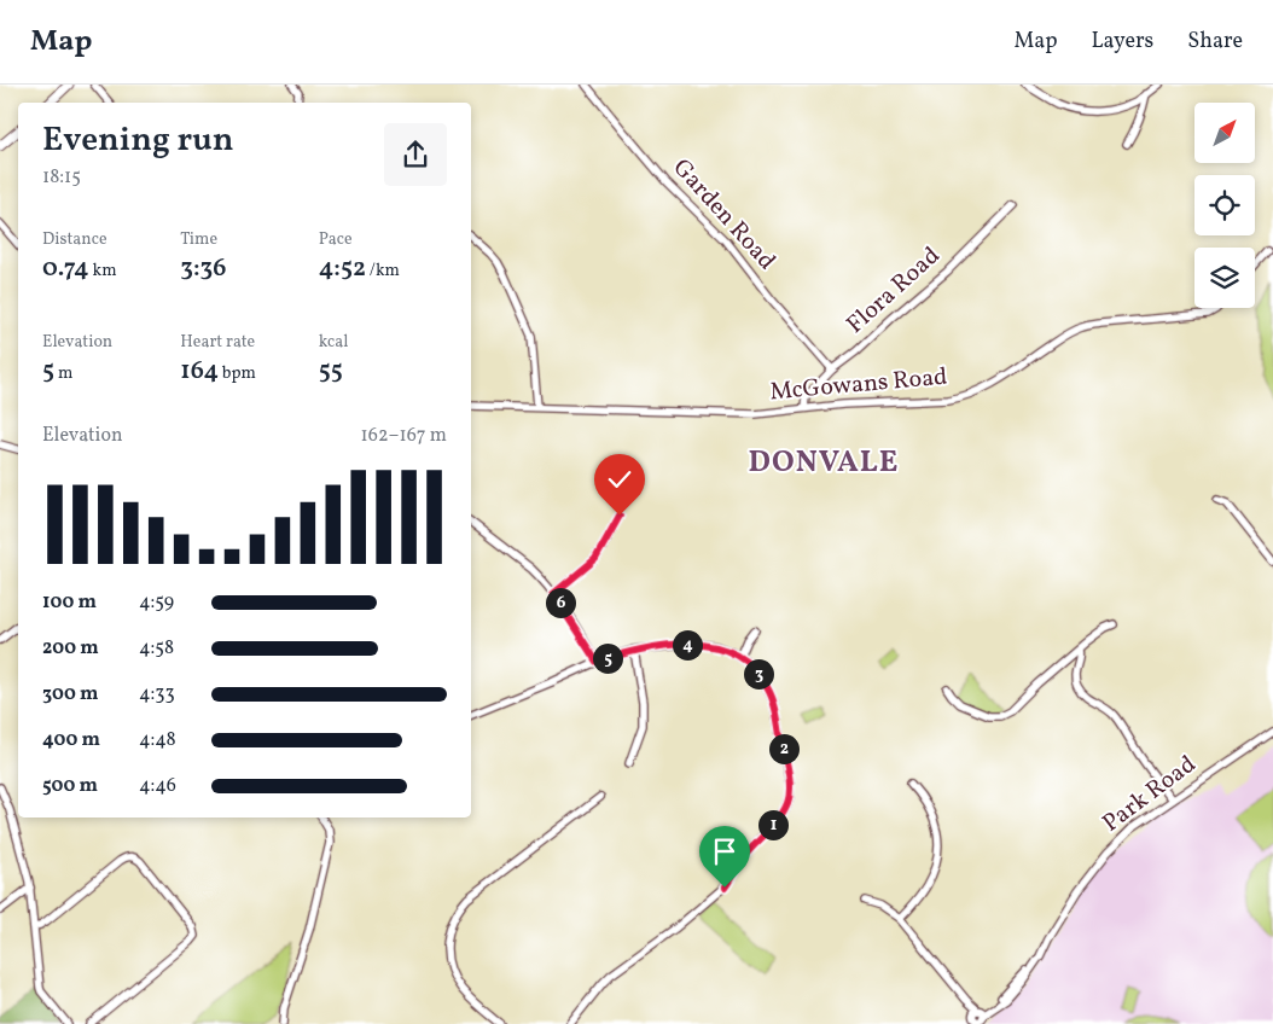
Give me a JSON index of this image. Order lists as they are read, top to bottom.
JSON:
{
  "streets": {
    "street": [
      "Garden Road",
      "Flora Road",
      "McGowans Road",
      "Park Road"
    ]
  },
  "crossings": [
    ["Garden Road", "Flora Road"],
    ["Flora Road", "McGowans Road"]
  ],
  "districts": ["DONVALE"],
  "north": "top right",
  "page": {
    "header": "Map",
    "nav": ["Map", "Layers", "Share"],
    "heading": ["Evening run", "18:15"],
    "stats": [
      ["Distance", "0.74 km"],
      ["Time", "3:36"],
      ["Pace", "4:52 /km"],
      ["Elevation", "5 m"],
      ["Heart rate", "164 bpm"],
      ["kcal", "55"]
    ],
    "chart": ["Elevation", "162–167 m"],
    "list": [
      {
        "name": "100 m",
        "note": "4:59"
      },
      {
        "name": "200 m",
        "note": "4:58"
      },
      {
        "name": "300 m",
        "note": "4:33"
      },
      {
        "name": "400 m",
        "note": "4:48"
      },
      {
        "name": "500 m",
        "note": "4:46"
      }
    ],
    "pins": [
      "6",
      "4",
      "5",
      "3",
      "2",
      "1"
    ]
  }
}
